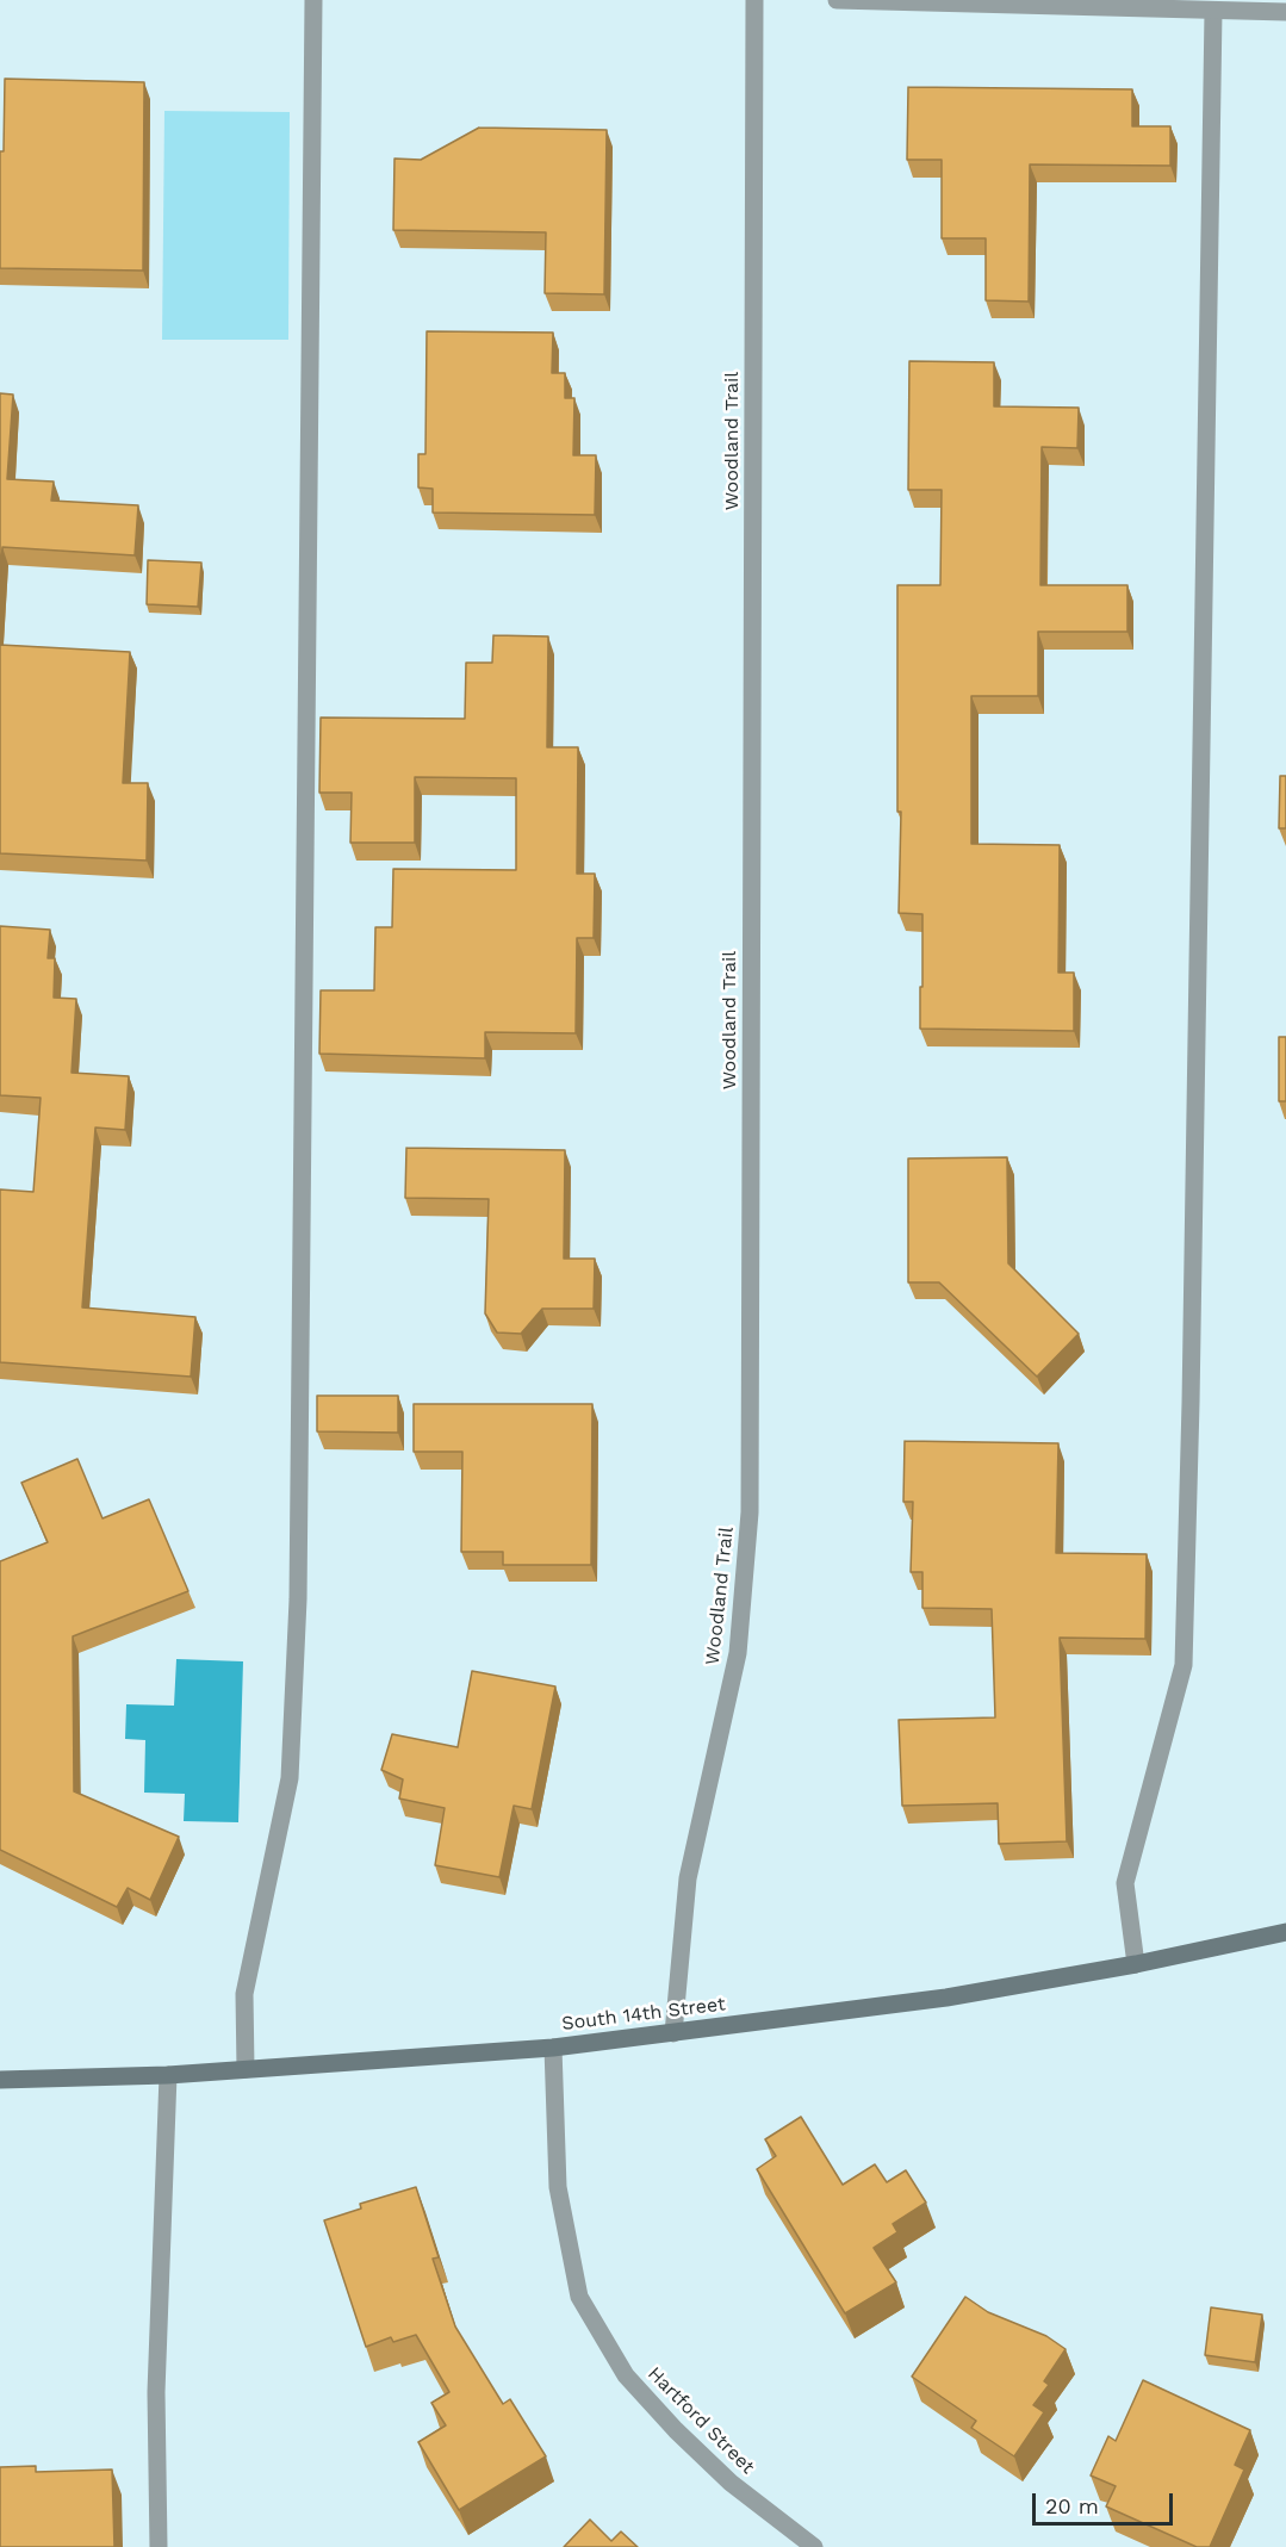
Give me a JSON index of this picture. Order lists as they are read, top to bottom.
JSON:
{
  "streets": {
    "main road": ["South 14th Street"],
    "street": ["Woodland Trail", "Hartford Street"]
  },
  "crossings": [
    ["Woodland Trail", "South 14th Street"],
    ["South 14th Street", "Hartford Street"]
  ],
  "scale_bar": "20 m"
}
